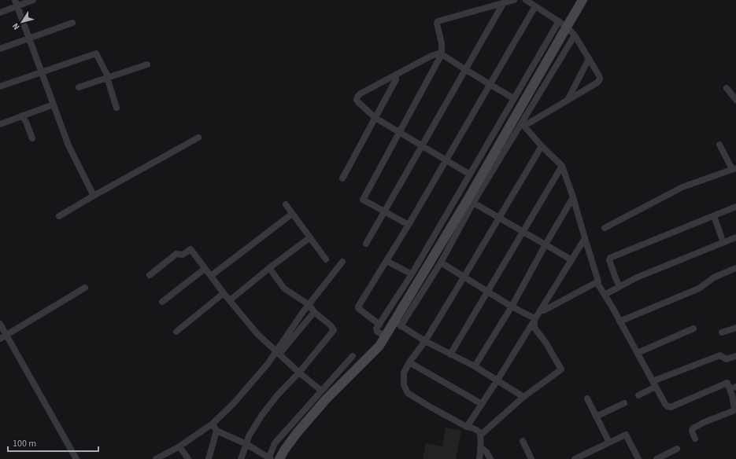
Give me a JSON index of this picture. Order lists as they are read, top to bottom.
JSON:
{
  "scale_bar": "100 m",
  "north": "bottom left"
}
